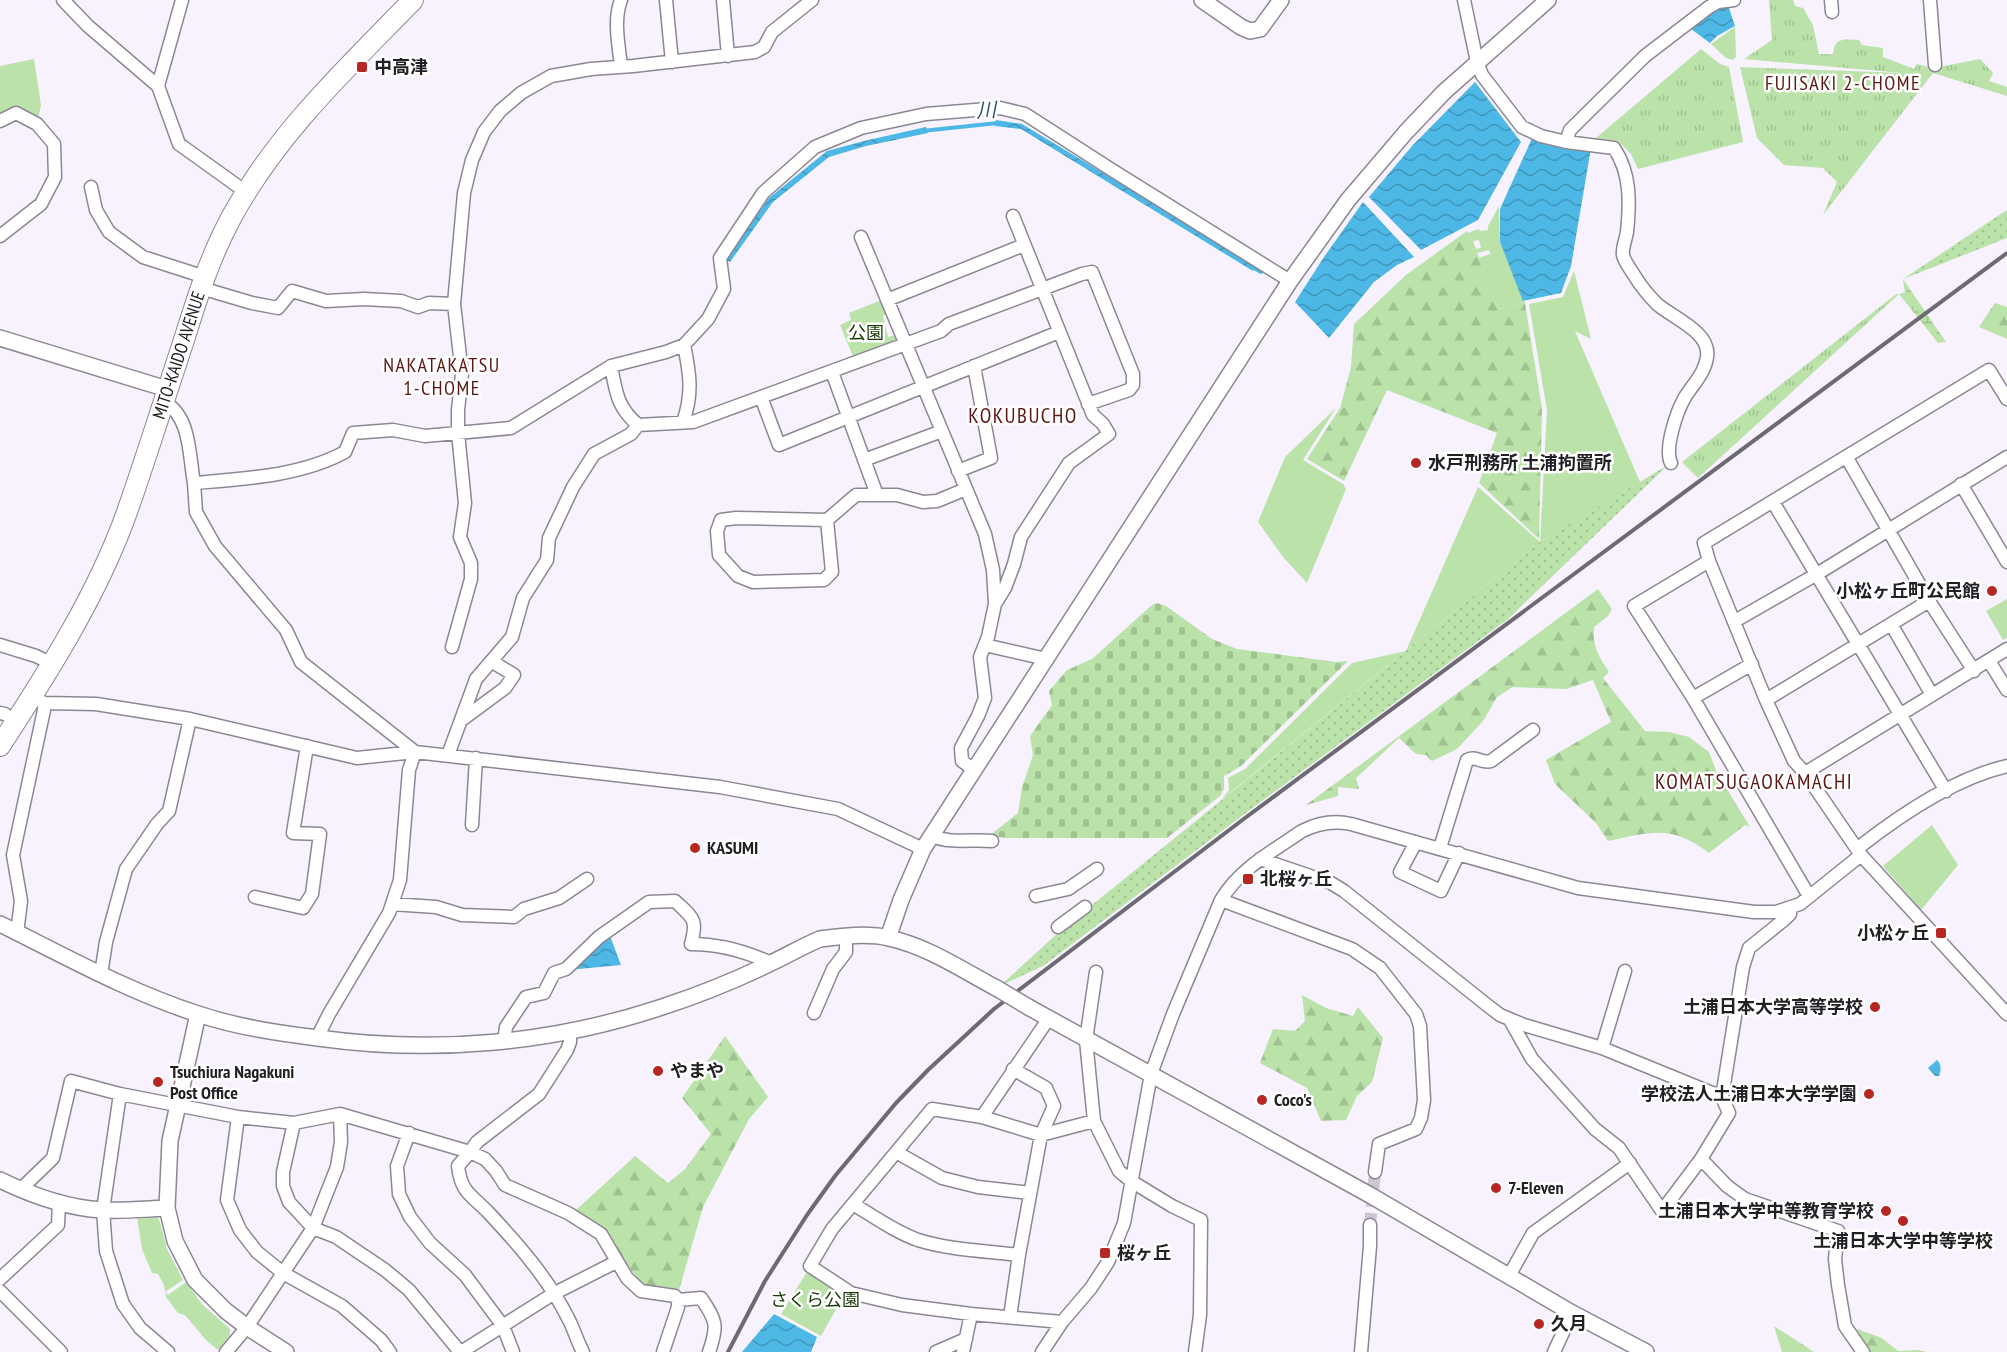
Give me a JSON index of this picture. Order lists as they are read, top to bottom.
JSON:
{
  "streets": {
    "highway": ["MITO-KAIDO AVENUE"]
  },
  "districts": [
    "FUJISAKI 2-CHOME",
    "NAKATAKATSU 1-CHOME",
    "KOKUBUCHO",
    "KOMATSUGAOKAMACHI"
  ],
  "water": ["川"],
  "parks": ["公園", "さくら公園"],
  "places": {
    "transit": [
      "中高津",
      "北桜ヶ丘",
      "小松ヶ丘",
      "桜ヶ丘"
    ],
    "other": [
      "水戸刑務所 土浦拘置所",
      "小松ヶ丘町公民館",
      "KASUMI",
      "土浦日本大学高等学校",
      "やまや",
      "Tsuchiura Nagakuni Post Office",
      "学校法人土浦日本大学学園",
      "Coco's",
      "7-Eleven",
      "土浦日本大学中等教育学校",
      "土浦日本大学中等学校",
      "久月"
    ]
  }
}
